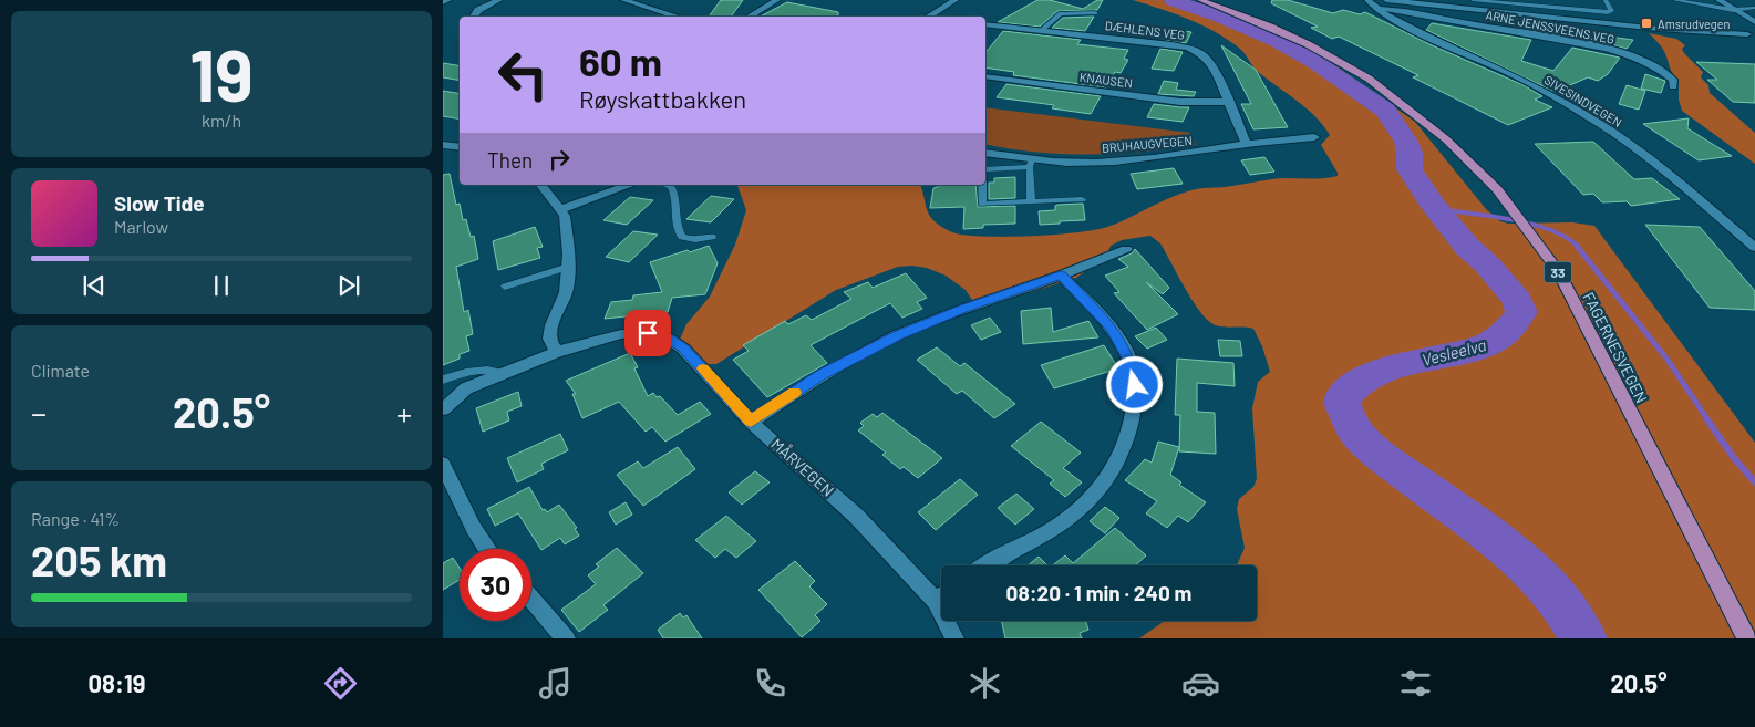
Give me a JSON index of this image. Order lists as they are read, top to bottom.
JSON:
{
  "streets": {
    "main road": ["33", "FAGERNESVEGEN"],
    "street": [
      "ARNE JENSSVEENS VEG",
      "DÆHLENS VEG",
      "KNAUSEN",
      "SIVESINDVEGEN",
      "BRUHAUGVEGEN",
      "MÅRVEGEN"
    ]
  },
  "crossings": [
    ["ARNE JENSSVEENS VEG", "SIVESINDVEGEN"],
    ["DÆHLENS VEG", "KNAUSEN"],
    ["DÆHLENS VEG", "BRUHAUGVEGEN"]
  ],
  "water": ["Vesleelva"],
  "places": {
    "transit": ["Amsrudvegen"]
  },
  "page": {
    "tile": [
      ["19", "km/h"],
      "Climate",
      ["Range · 41%", "205 km"]
    ],
    "turn": ["60 m", "Røyskattbakken"],
    "then": "Then",
    "song": ["Slow Tide", "Marlow"],
    "heat": ["−", "20.5°", "+"],
    "limit": "30",
    "trip": "08:20 · 1 min · 240 m",
    "tabs": ["08:19", "20.5°"]
  }
}
